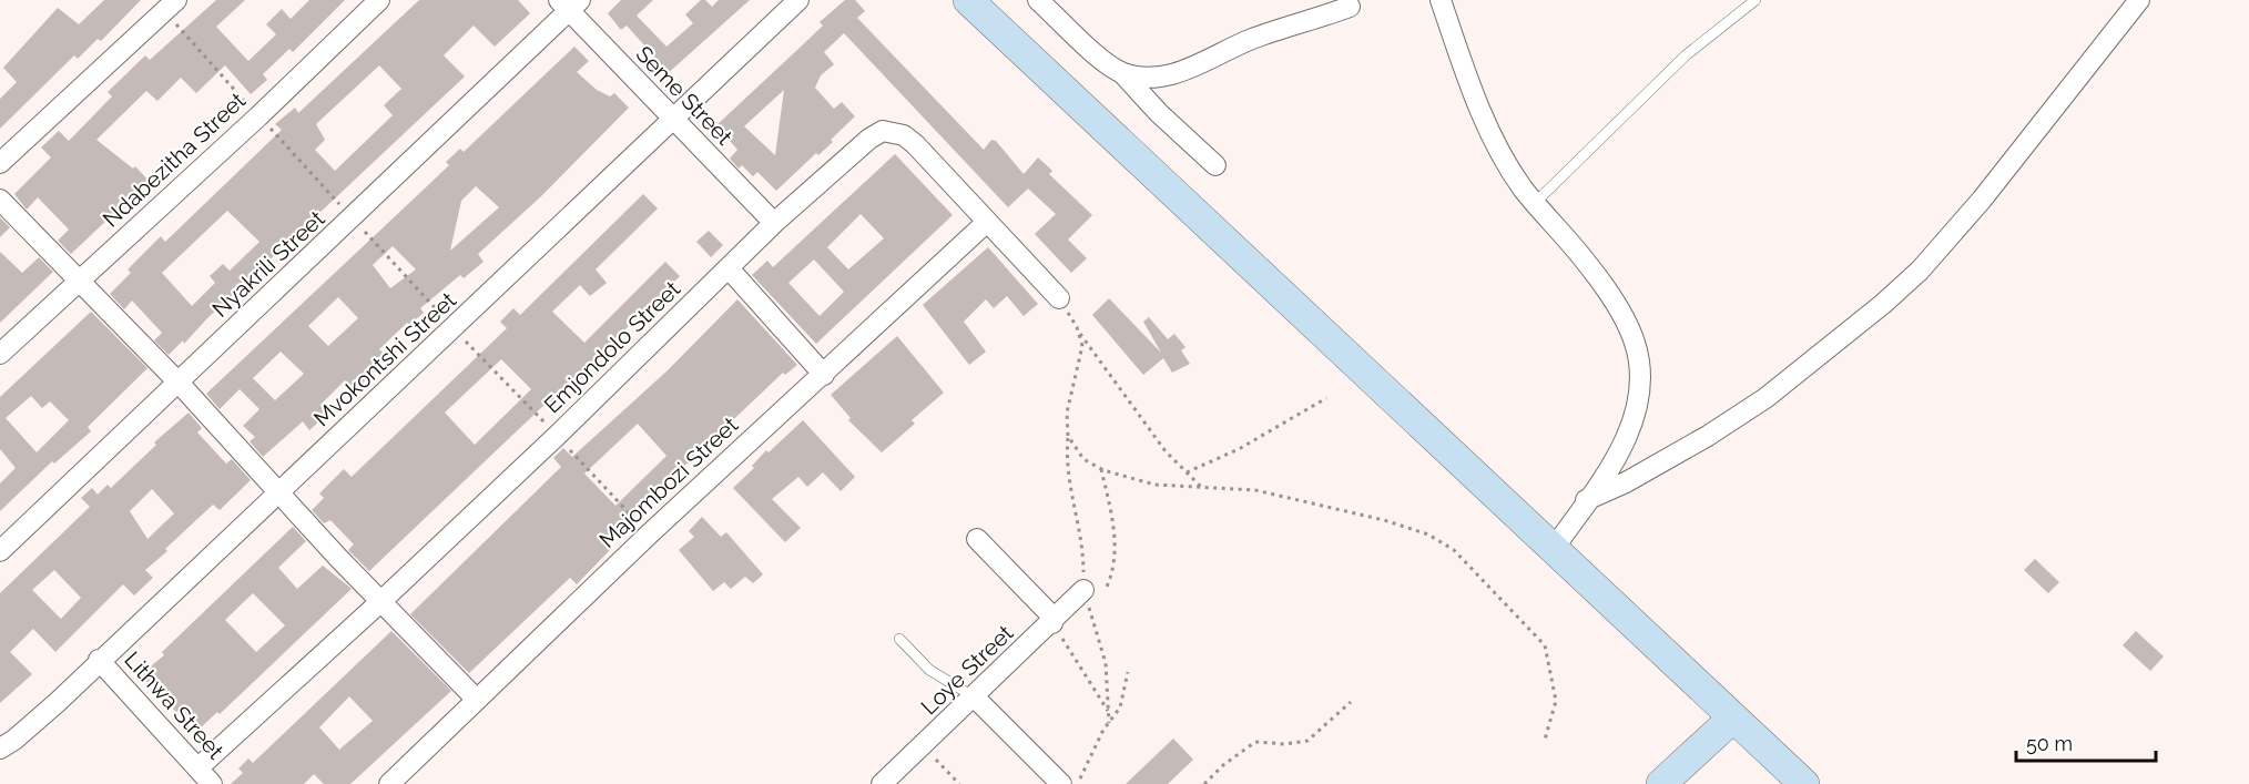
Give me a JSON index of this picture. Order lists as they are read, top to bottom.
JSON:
{
  "streets": {
    "street": [
      "Seme Street",
      "Ndabezitha Street",
      "Nyakrili Street",
      "Emjondolo Street",
      "Mvokontshi Street",
      "Majombozi Street",
      "Loye Street",
      "Lithwa Street"
    ]
  },
  "crossings": [
    ["Seme Street", "Nyakrili Street"],
    ["Seme Street", "Emjondolo Street"],
    ["Seme Street", "Mvokontshi Street"],
    ["Emjondolo Street", "Majombozi Street"],
    ["Emjondolo Street", "Lithwa Street"],
    ["Mvokontshi Street", "Lithwa Street"]
  ],
  "scale_bar": "50 m"
}
